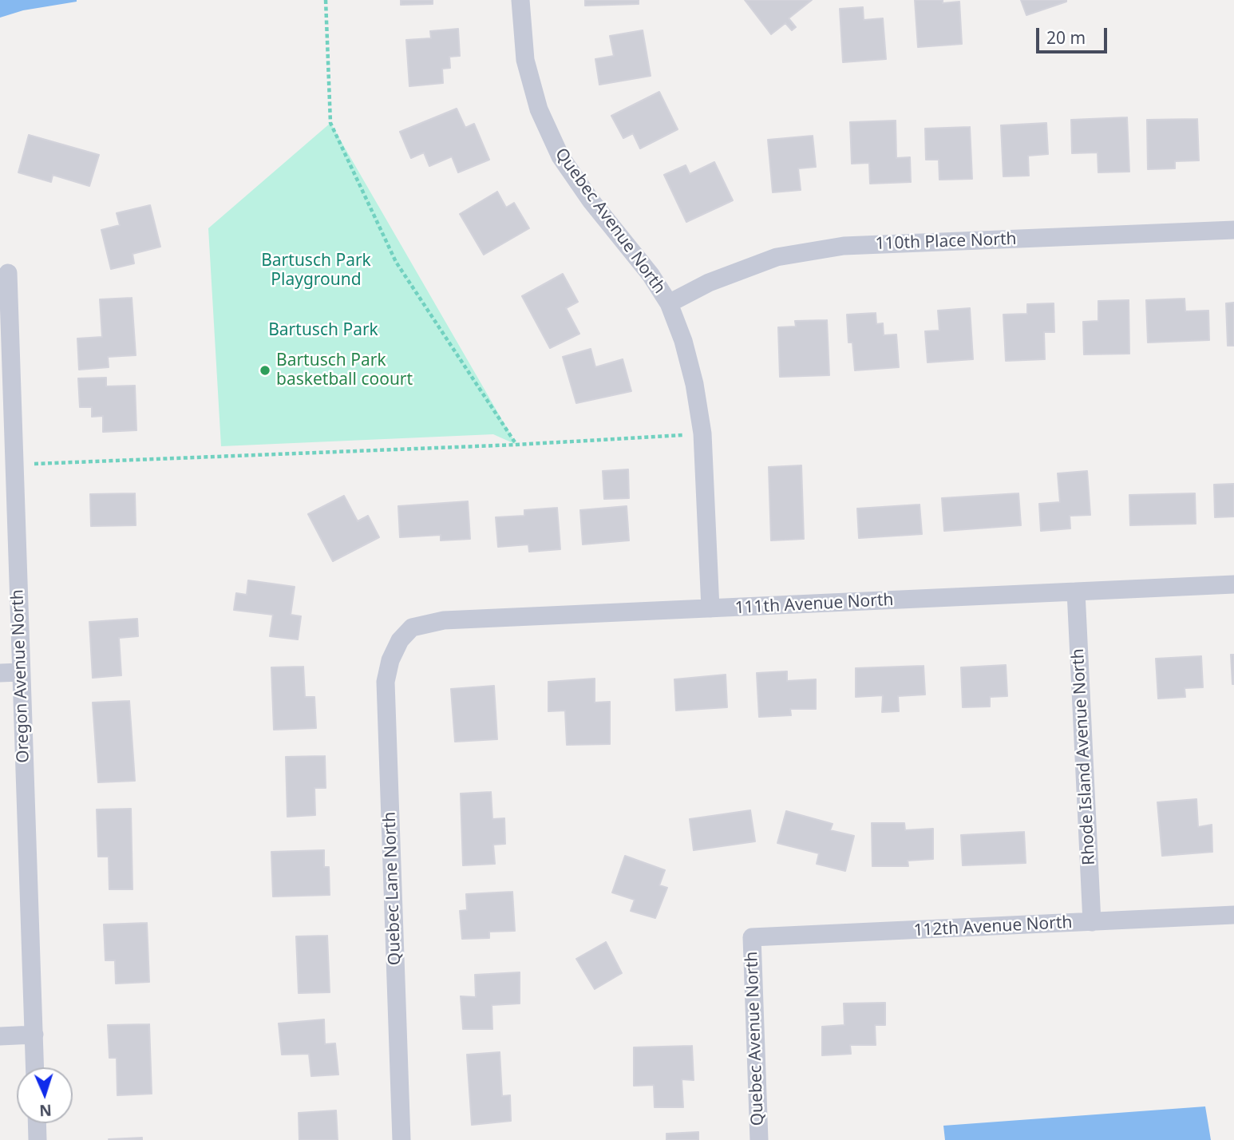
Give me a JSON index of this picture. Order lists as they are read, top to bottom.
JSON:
{
  "streets": {
    "street": [
      "Quebec Avenue North",
      "110th Place North",
      "111th Avenue North",
      "Oregon Avenue North",
      "Rhode Island Avenue North",
      "Quebec Lane North",
      "112th Avenue North"
    ]
  },
  "crossings": [
    ["Quebec Avenue North", "110th Place North"],
    ["Quebec Avenue North", "111th Avenue North"],
    ["Quebec Avenue North", "112th Avenue North"],
    ["111th Avenue North", "Rhode Island Avenue North"],
    ["111th Avenue North", "Quebec Lane North"],
    ["Rhode Island Avenue North", "112th Avenue North"]
  ],
  "parks": ["Bartusch Park Playground", "Bartusch Park"],
  "places": ["Bartusch Park basketball coourt"],
  "scale_bar": "20 m",
  "north": "bottom"
}
